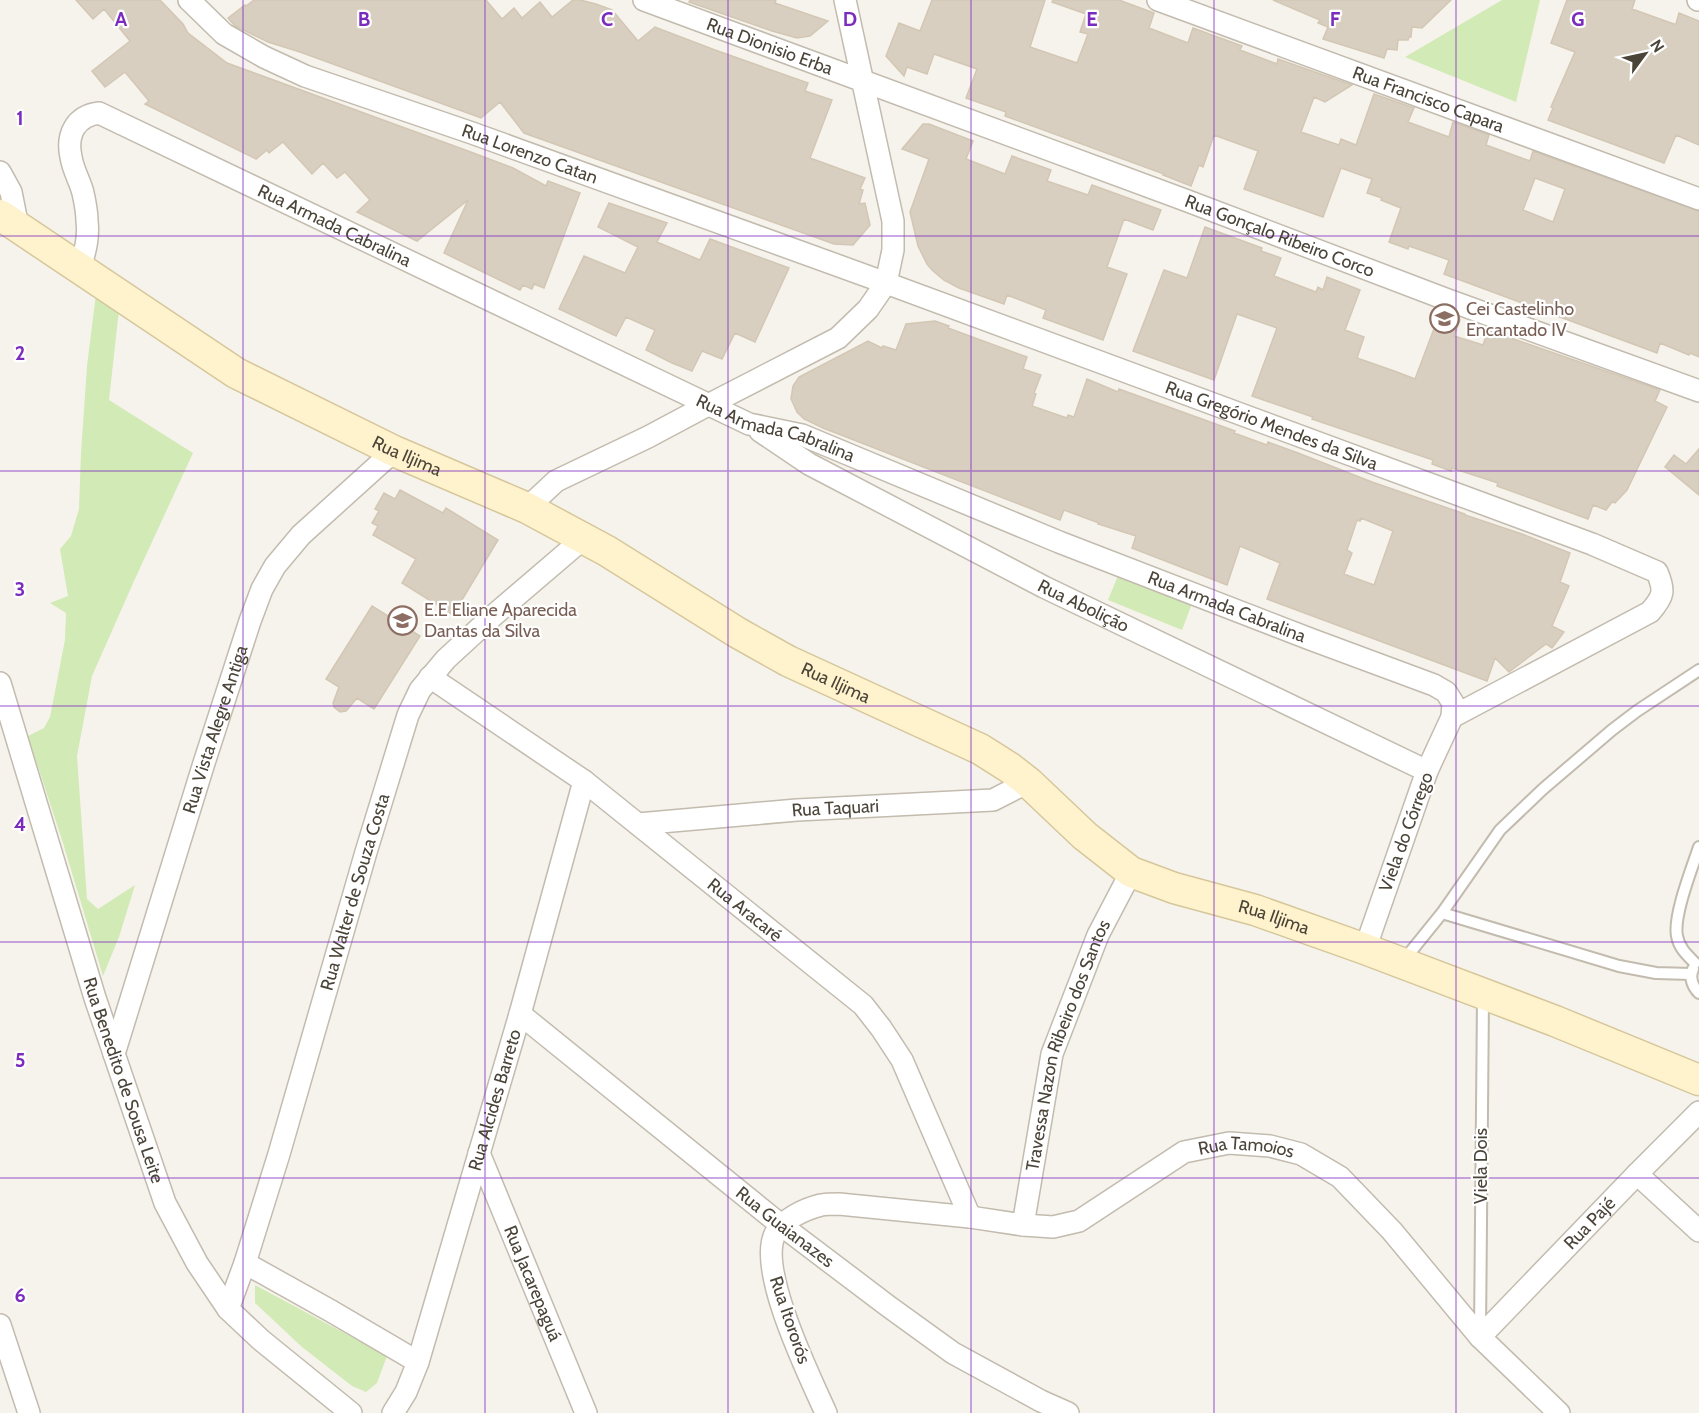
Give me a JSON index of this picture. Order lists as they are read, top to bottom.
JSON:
{
  "streets": {
    "main road": ["Rua Iljima"],
    "street": [
      "Rua Dionisio Erba",
      "Rua Francisco Capara",
      "Rua Lorenzo Catan",
      "Rua Armada Cabralina",
      "Rua Gonçalo Ribeiro Corco",
      "Rua Gregório Mendes da Silva",
      "Rua Abolição",
      "Rua Vista Alegre Antiga",
      "Rua Taquari",
      "Viela do Córrego",
      "Rua Walter de Souza Costa",
      "Rua Aracaré",
      "Travessa Nazon Ribeiro dos Santos",
      "Rua Benedito de Sousa Leite",
      "Rua Alcides Barreto",
      "Rua Tamoios",
      "Rua Pajé",
      "Rua Guaianazes",
      "Rua Jacarepaguá",
      "Rua Itororós"
    ],
    "lane": ["Viela Dois"]
  },
  "crossings": [
    ["Rua Dionisio Erba", "Rua Gonçalo Ribeiro Corco"],
    ["Rua Lorenzo Catan", "Rua Gregório Mendes da Silva"],
    ["Rua Armada Cabralina", "Rua Gregório Mendes da Silva"],
    ["Rua Armada Cabralina", "Rua Iljima"],
    ["Rua Armada Cabralina", "Rua Abolição"],
    ["Rua Armada Cabralina", "Viela do Córrego"],
    ["Rua Gregório Mendes da Silva", "Viela do Córrego"],
    ["Rua Iljima", "Rua Vista Alegre Antiga"],
    ["Rua Iljima", "Rua Taquari"],
    ["Rua Iljima", "Viela do Córrego"],
    ["Rua Iljima", "Rua Walter de Souza Costa"],
    ["Rua Iljima", "Travessa Nazon Ribeiro dos Santos"],
    ["Rua Iljima", "Viela Dois"],
    ["Rua Abolição", "Viela do Córrego"],
    ["Rua Vista Alegre Antiga", "Rua Benedito de Sousa Leite"],
    ["Rua Taquari", "Rua Aracaré"],
    ["Rua Walter de Souza Costa", "Rua Aracaré"],
    ["Rua Walter de Souza Costa", "Rua Benedito de Sousa Leite"],
    ["Rua Aracaré", "Rua Alcides Barreto"],
    ["Rua Aracaré", "Rua Tamoios"],
    ["Travessa Nazon Ribeiro dos Santos", "Rua Tamoios"],
    ["Rua Alcides Barreto", "Rua Guaianazes"],
    ["Rua Alcides Barreto", "Rua Jacarepaguá"],
    ["Rua Tamoios", "Viela Dois"],
    ["Rua Tamoios", "Rua Pajé"],
    ["Rua Tamoios", "Rua Guaianazes"],
    ["Rua Tamoios", "Rua Itororós"],
    ["Viela Dois", "Rua Pajé"],
    ["Rua Guaianazes", "Rua Itororós"]
  ],
  "places": {
    "school or university": ["Cei Castelinho Encantado IV", "E.E Eliane Aparecida Dantas da Silva"]
  },
  "north": "top right",
  "grid": {
    "columns": [
      "A",
      "B",
      "C",
      "D",
      "E",
      "F",
      "G"
    ],
    "rows": [
      "1",
      "2",
      "3",
      "4",
      "5",
      "6"
    ]
  }
}
